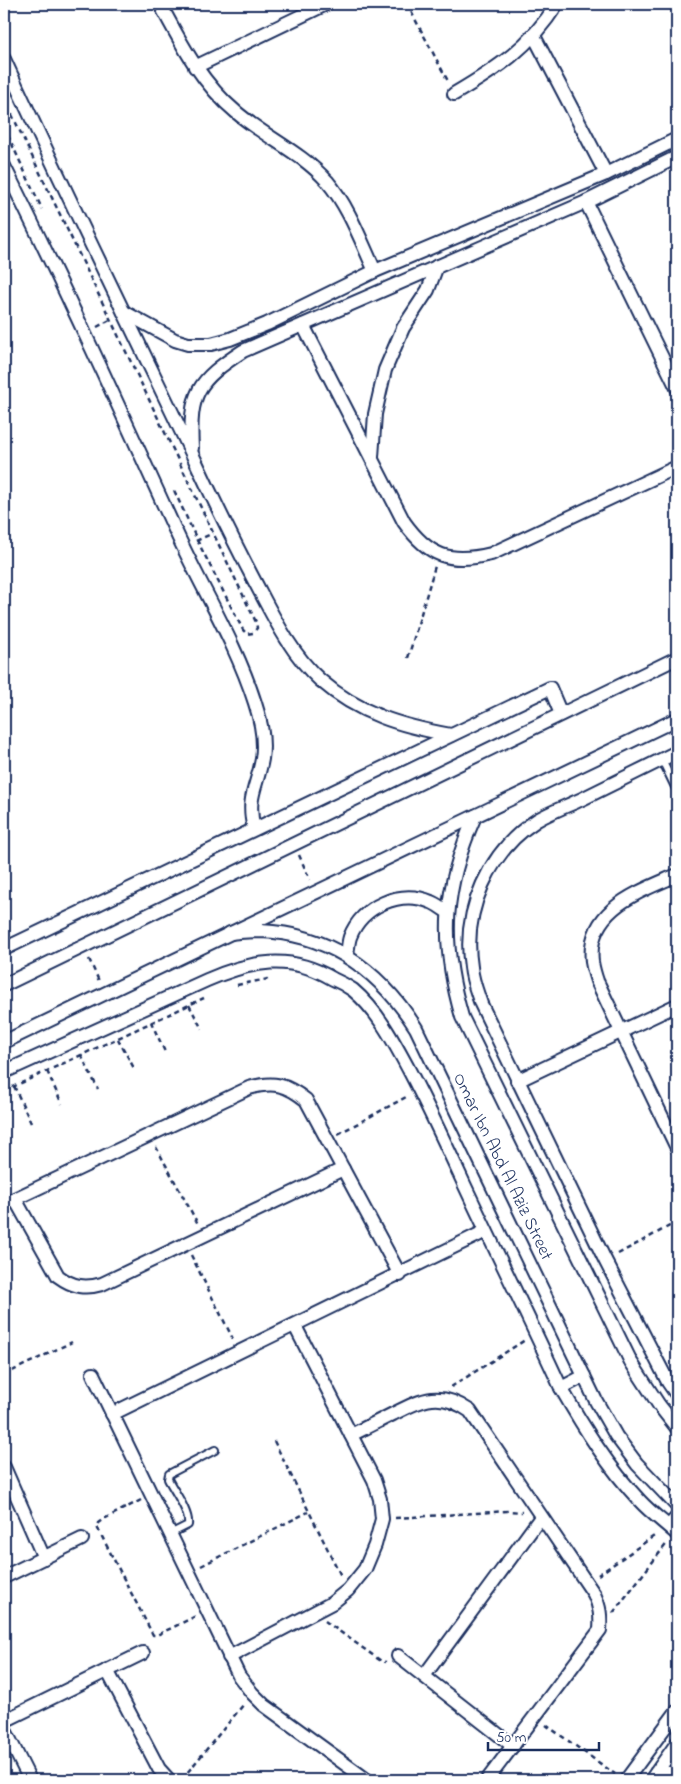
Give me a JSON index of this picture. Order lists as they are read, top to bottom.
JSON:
{
  "streets": {
    "street": ["Omar Ibn Abd Al Aziz Street"]
  },
  "scale_bar": "50 m"
}
